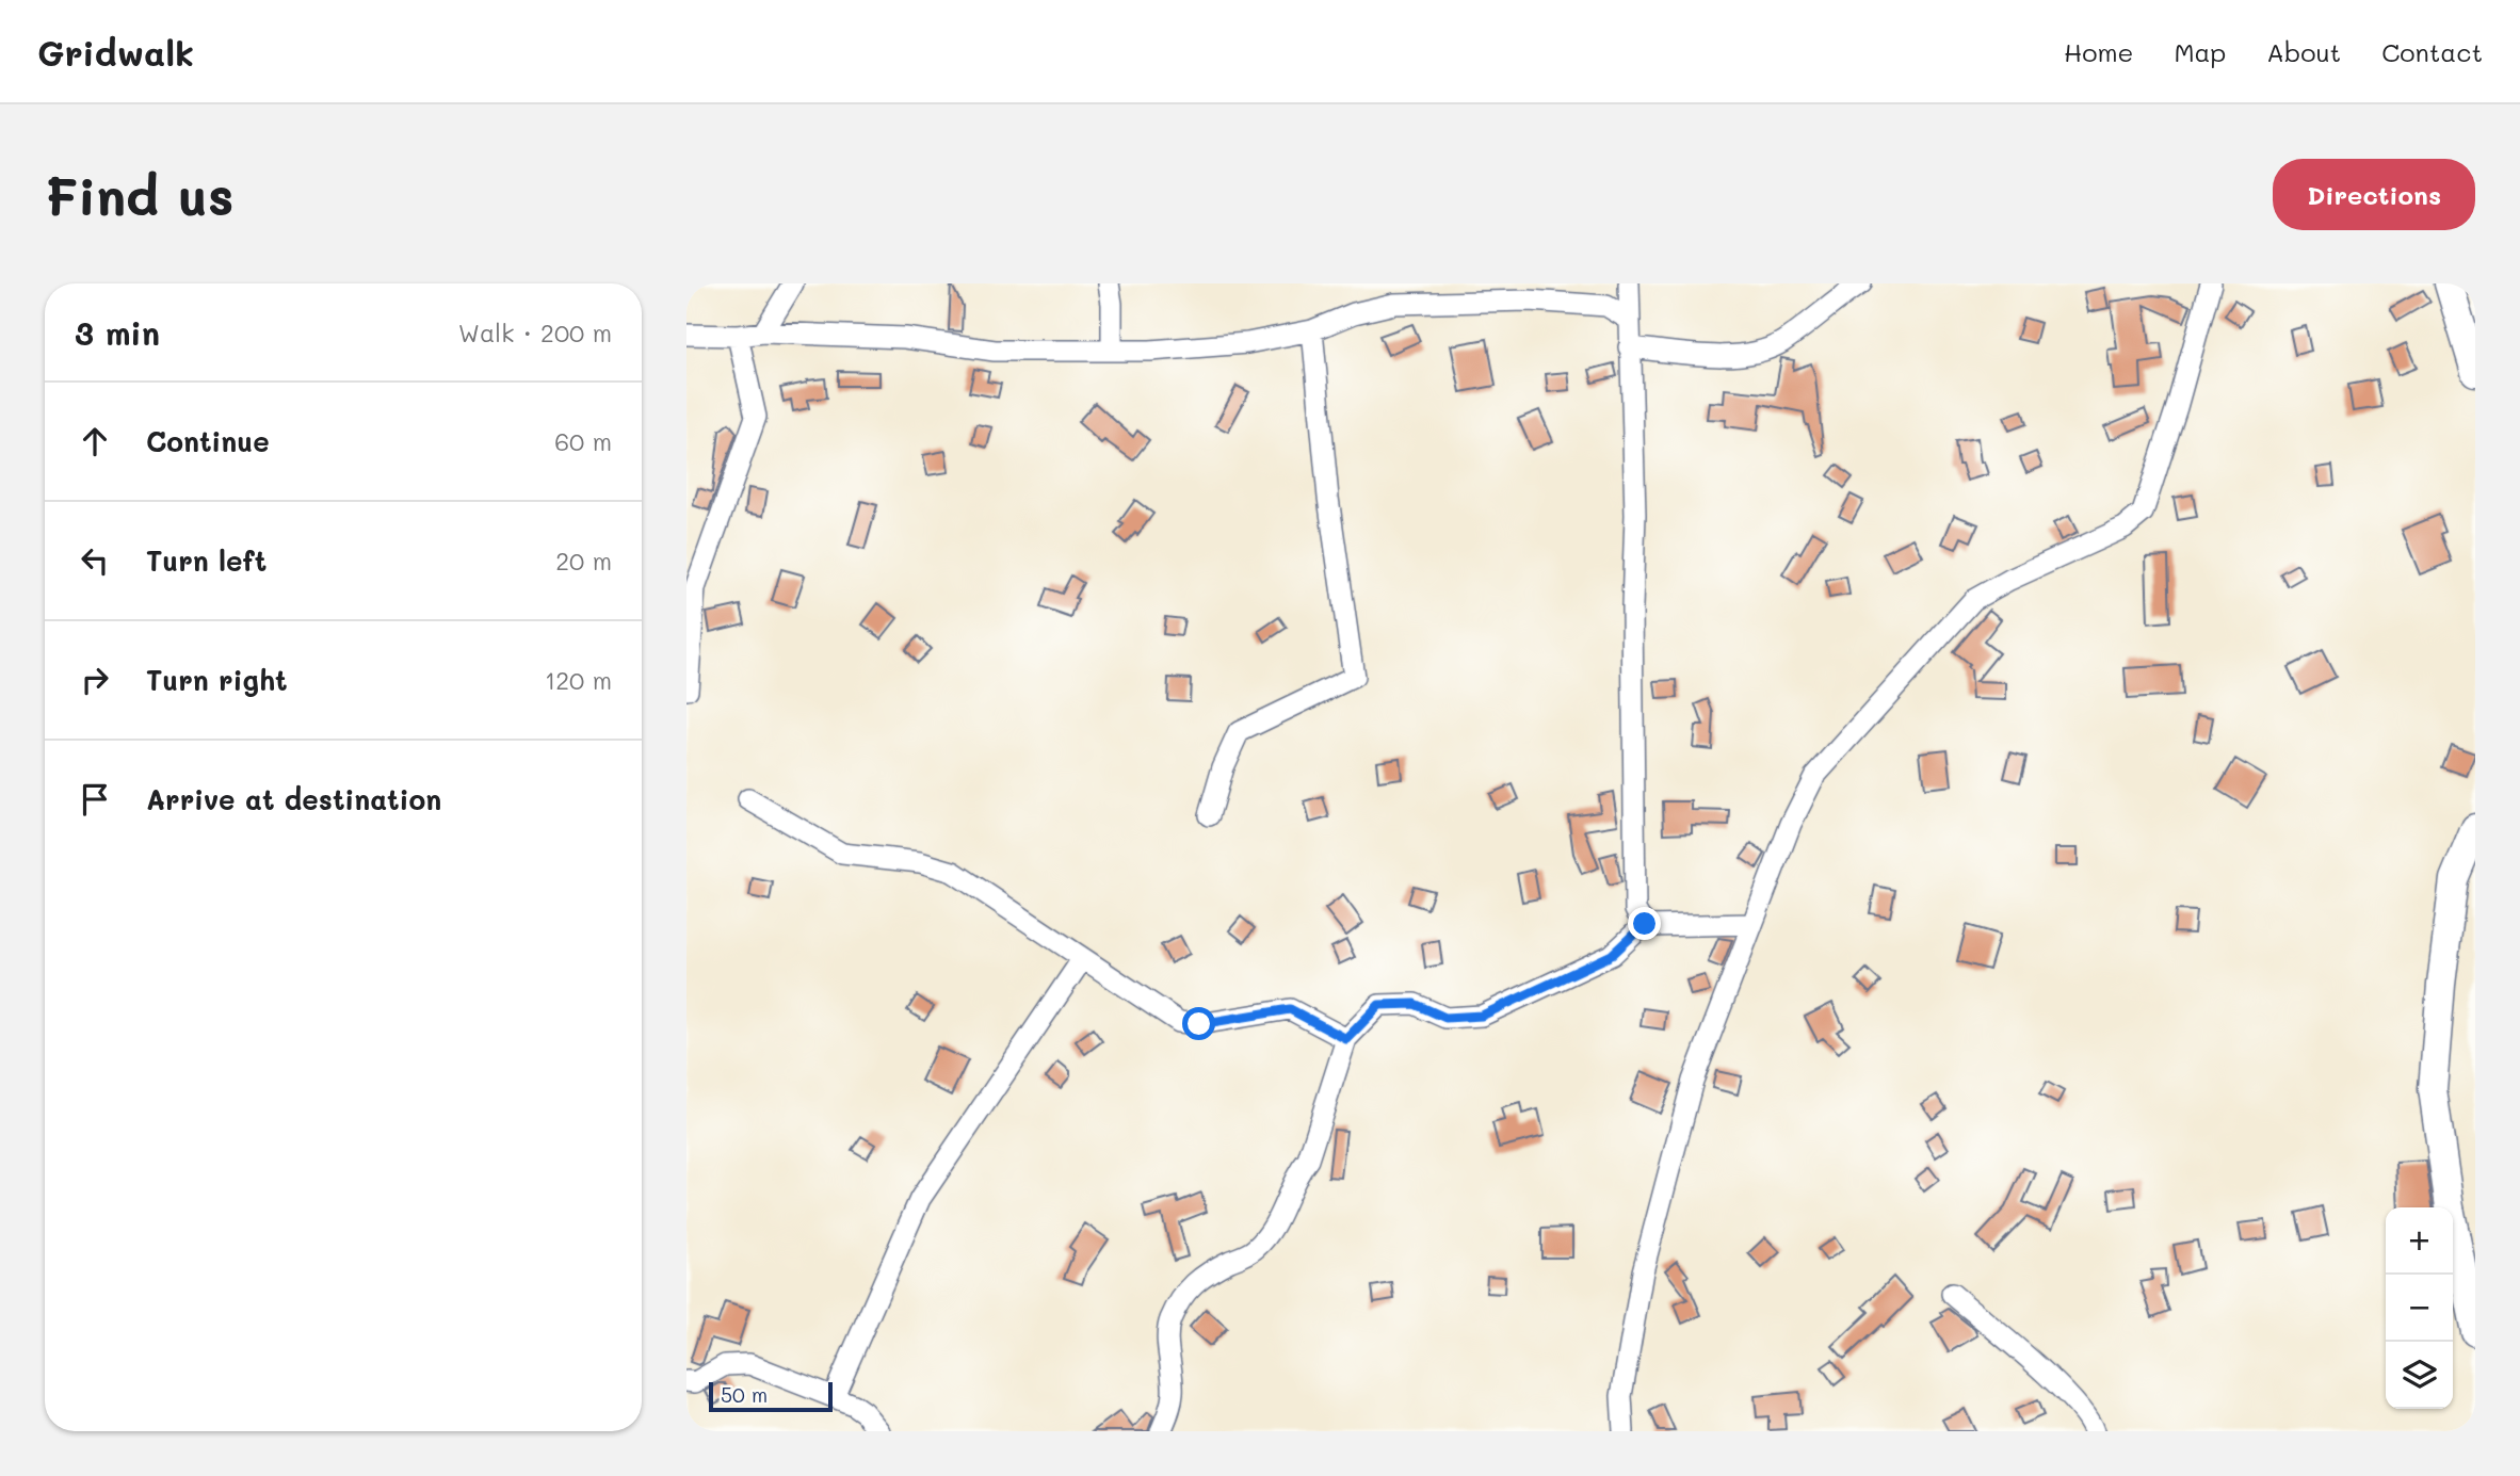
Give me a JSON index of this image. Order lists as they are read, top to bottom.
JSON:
{
  "scale_bar": "50 m",
  "page": {
    "header": "Gridwalk",
    "nav": [
      "Home",
      "Map",
      "About",
      "Contact"
    ],
    "buttons": "Directions",
    "title": "Find us",
    "heading": ["3 min", "Walk · 200 m"],
    "list": [
      ["Continue", "60 m"],
      ["Turn left", "20 m"],
      ["Turn right", "120 m"],
      "Arrive at destination"
    ],
    "map_buttons": ["+", "−"],
    "scale": "50 m"
  }
}
